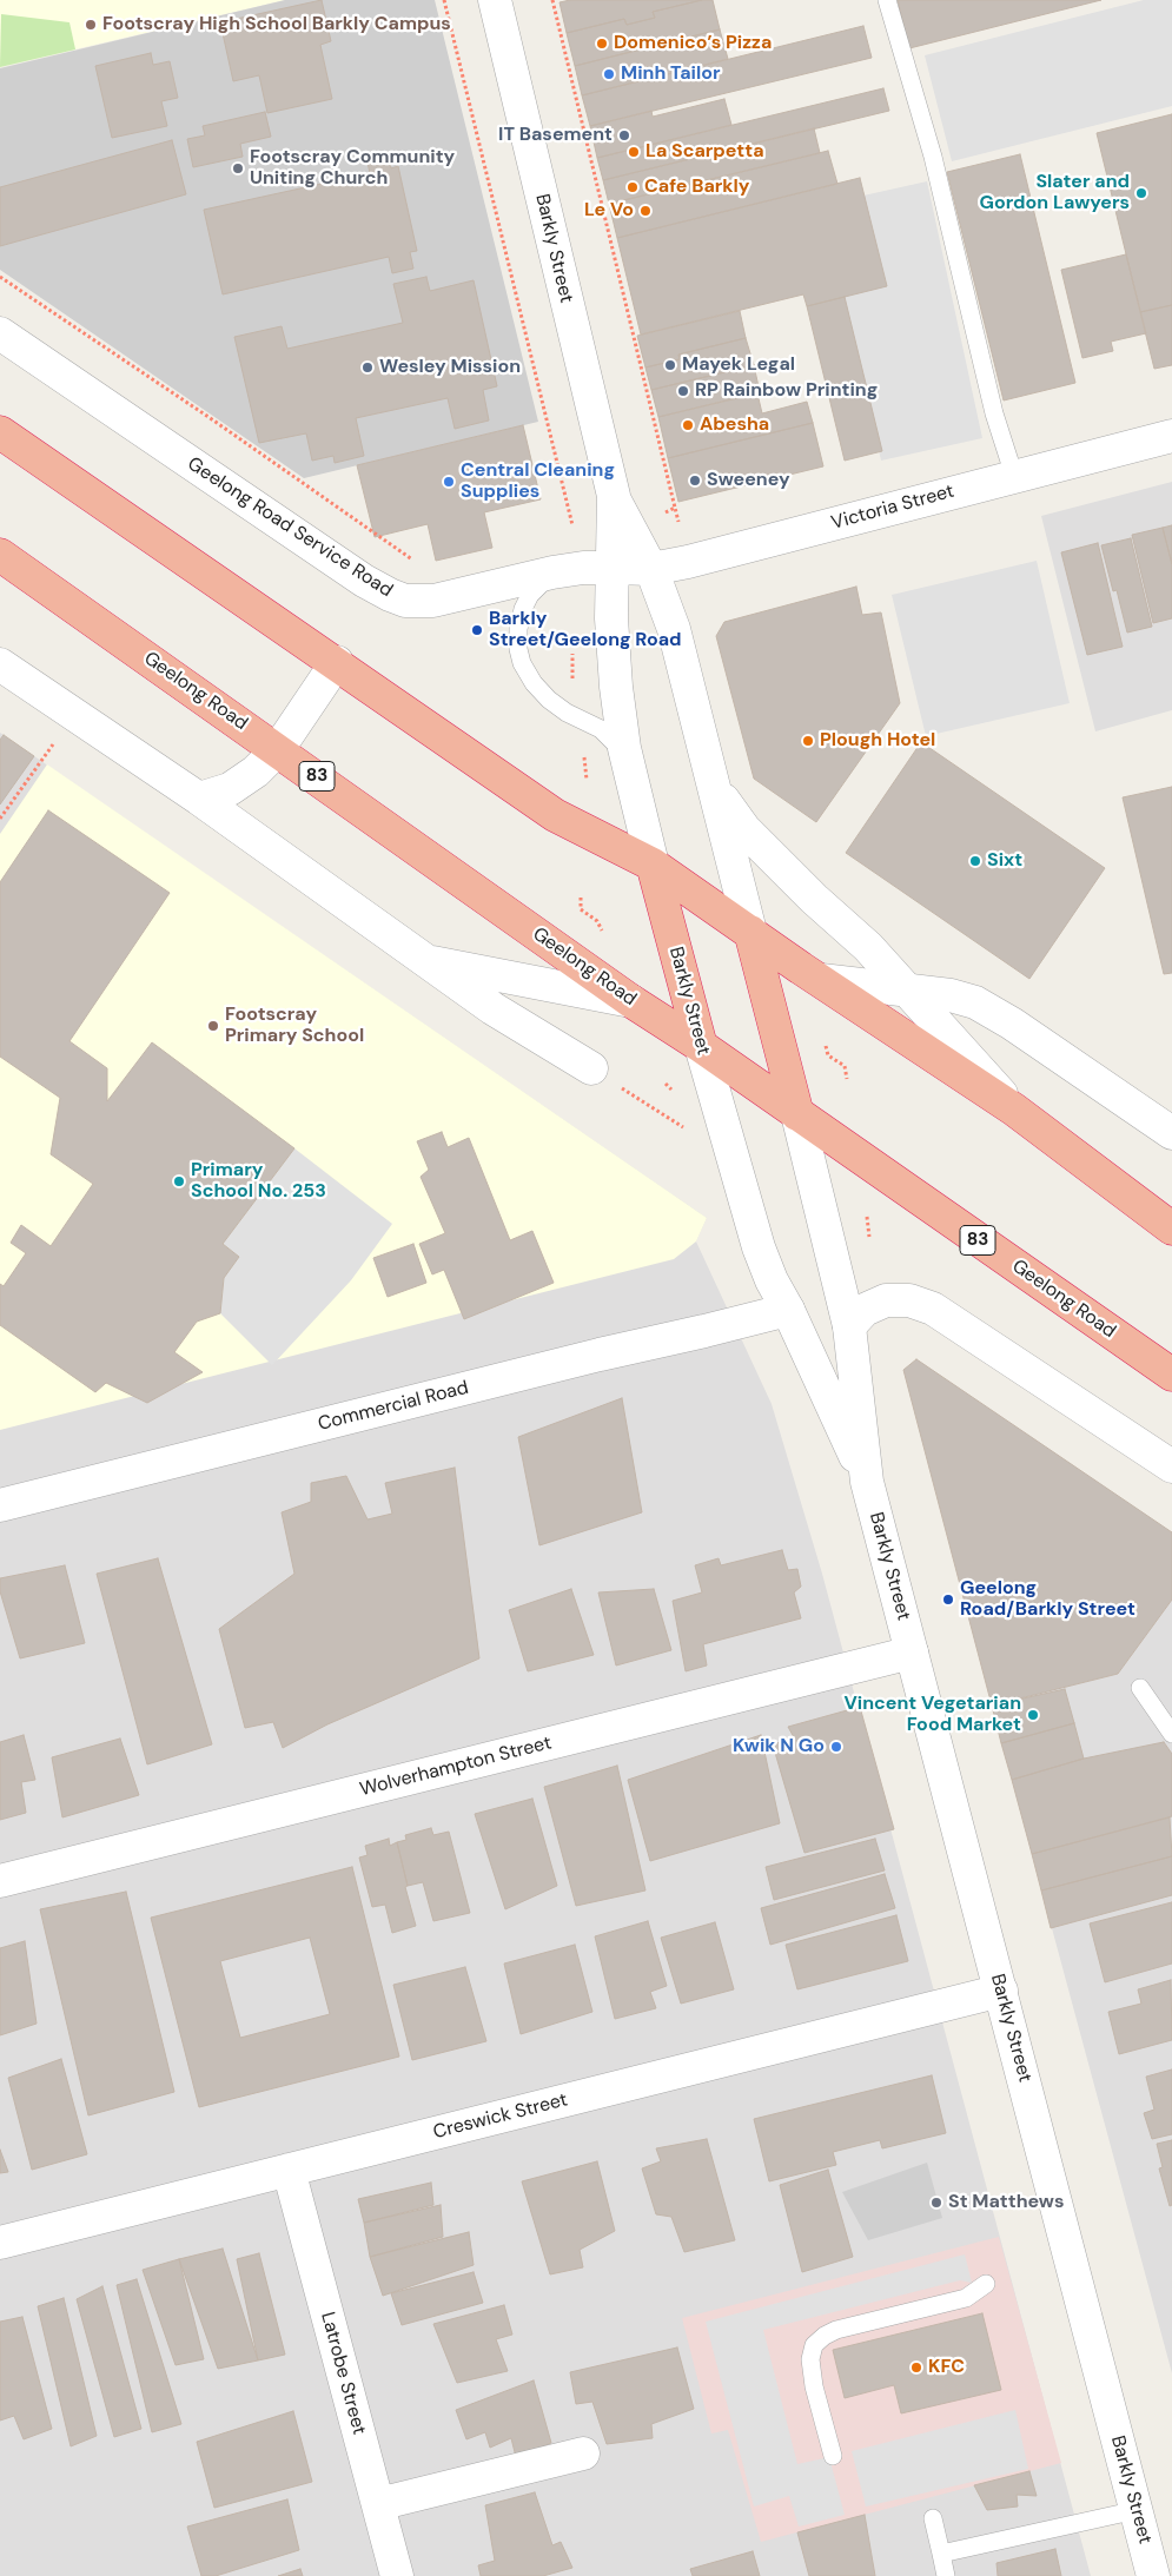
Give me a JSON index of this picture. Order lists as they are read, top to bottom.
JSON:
{
  "streets": {
    "highway": ["Barkly Street", "Geelong Road", "83"],
    "street": [
      "Victoria Street",
      "Geelong Road Service Road",
      "Commercial Road",
      "Wolverhampton Street",
      "Creswick Street",
      "Latrobe Street"
    ]
  },
  "crossings": [
    ["Barkly Street", "Victoria Street"],
    ["Barkly Street", "Geelong Road Service Road"],
    ["Barkly Street", "Geelong Road"],
    ["Barkly Street", "Commercial Road"],
    ["Barkly Street", "Wolverhampton Street"],
    ["Barkly Street", "Creswick Street"],
    ["Victoria Street", "Geelong Road Service Road"],
    ["Creswick Street", "Latrobe Street"]
  ],
  "places": [
    "Footscray High School Barkly Campus",
    "Domenico’s Pizza",
    "Minh Tailor",
    "IT Basement",
    "La Scarpetta",
    "Footscray Community Uniting Church",
    "Cafe Barkly",
    "Slater and Gordon Lawyers",
    "Le Vo",
    "Mayek Legal",
    "Wesley Mission",
    "RP Rainbow Printing",
    "Abesha",
    "Sweeney",
    "Central Cleaning Supplies",
    "Barkly Street/Geelong Road",
    "Plough Hotel",
    "Sixt",
    "Footscray Primary School",
    "Primary School No. 253",
    "Geelong Road/Barkly Street",
    "Vincent Vegetarian Food Market",
    "Kwik N Go",
    "St Matthews",
    "KFC"
  ]
}
